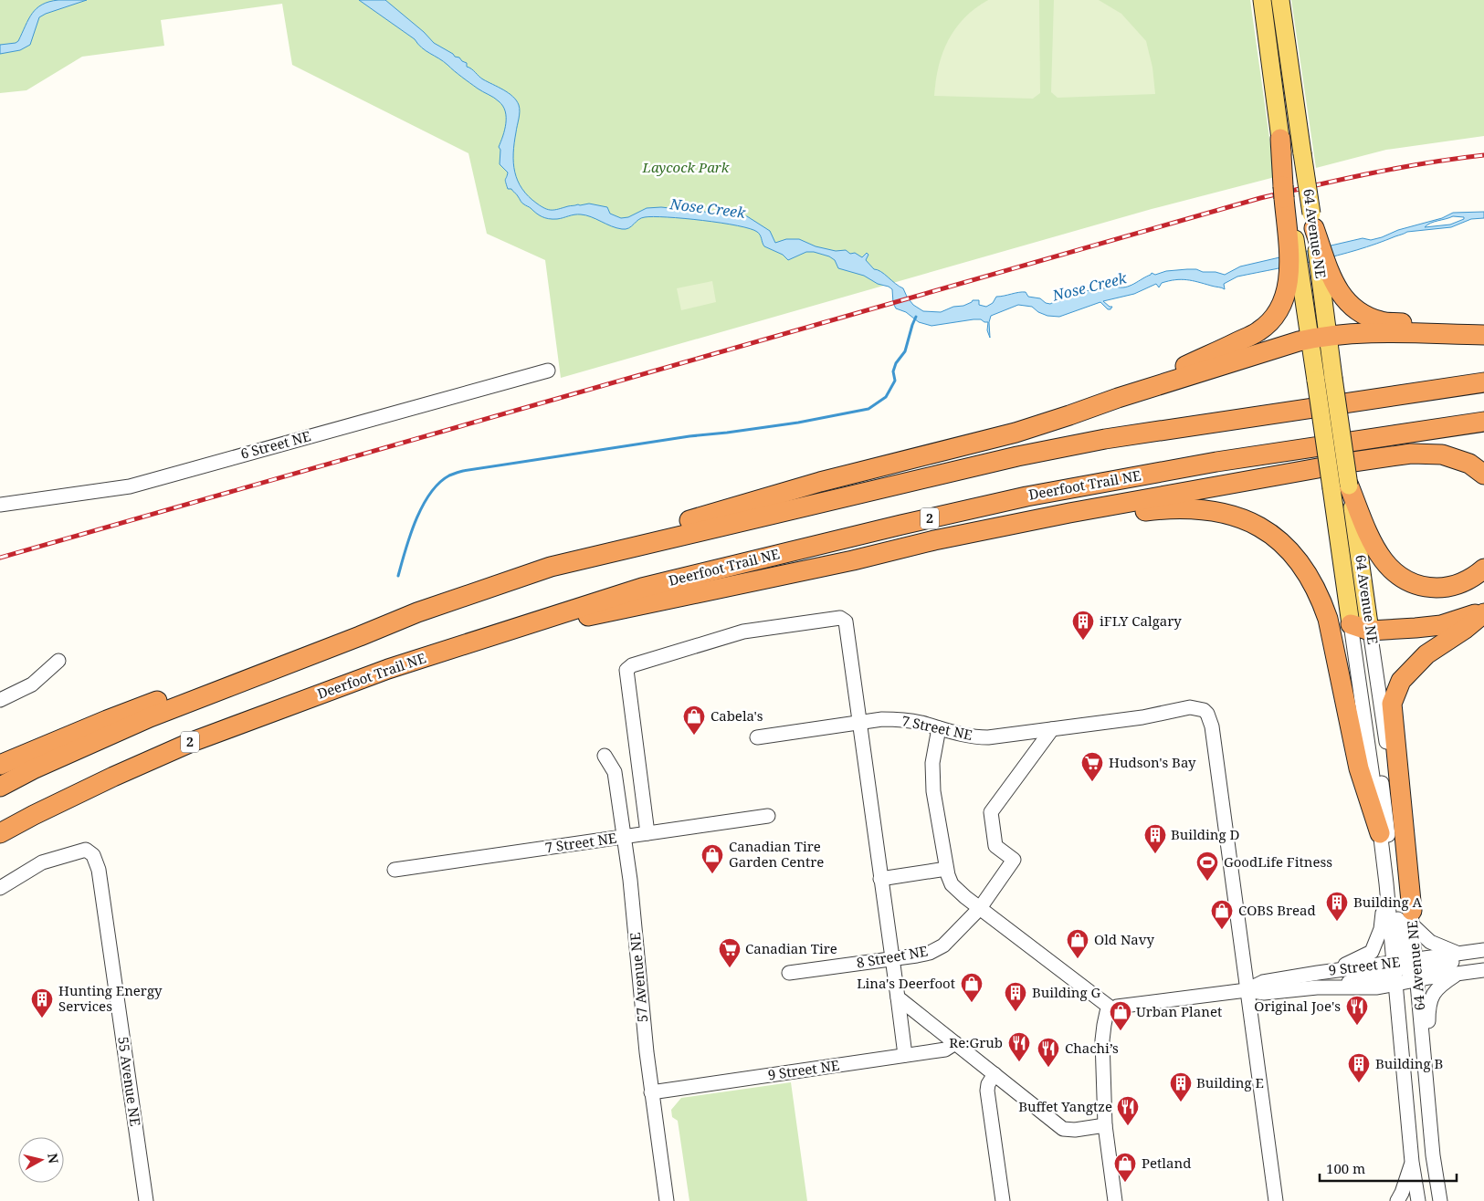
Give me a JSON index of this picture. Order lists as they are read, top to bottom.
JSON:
{
  "streets": {
    "highway": ["Deerfoot Trail NE", "2"],
    "main road": ["64 Avenue NE"],
    "street": [
      "6 Street NE",
      "7 Street NE",
      "8 Street NE",
      "9 Street NE",
      "57 Avenue NE",
      "55 Avenue NE"
    ]
  },
  "crossings": [
    ["64 Avenue NE", "9 Street NE"],
    ["7 Street NE", "8 Street NE"],
    ["7 Street NE", "9 Street NE"],
    ["7 Street NE", "57 Avenue NE"],
    ["9 Street NE", "57 Avenue NE"]
  ],
  "water": ["Nose Creek"],
  "parks": ["Laycock Park"],
  "places": {
    "building": [
      "iFLY Calgary",
      "Building D",
      "Building A",
      "Building G",
      "Hunting Energy Services",
      "Building B",
      "Building E"
    ],
    "shop": [
      "Cabela's",
      "Canadian Tire Garden Centre",
      "COBS Bread",
      "Old Navy",
      "Lina's Deerfoot",
      "Urban Planet",
      "Petland"
    ],
    "supermarket": ["Hudson's Bay", "Canadian Tire"],
    "sports": ["GoodLife Fitness"],
    "restaurant": [
      "Original Joe's",
      "Re:Grub",
      "Chachi’s",
      "Buffet Yangtze"
    ]
  },
  "scale_bar": "100 m",
  "north": "right"
}
